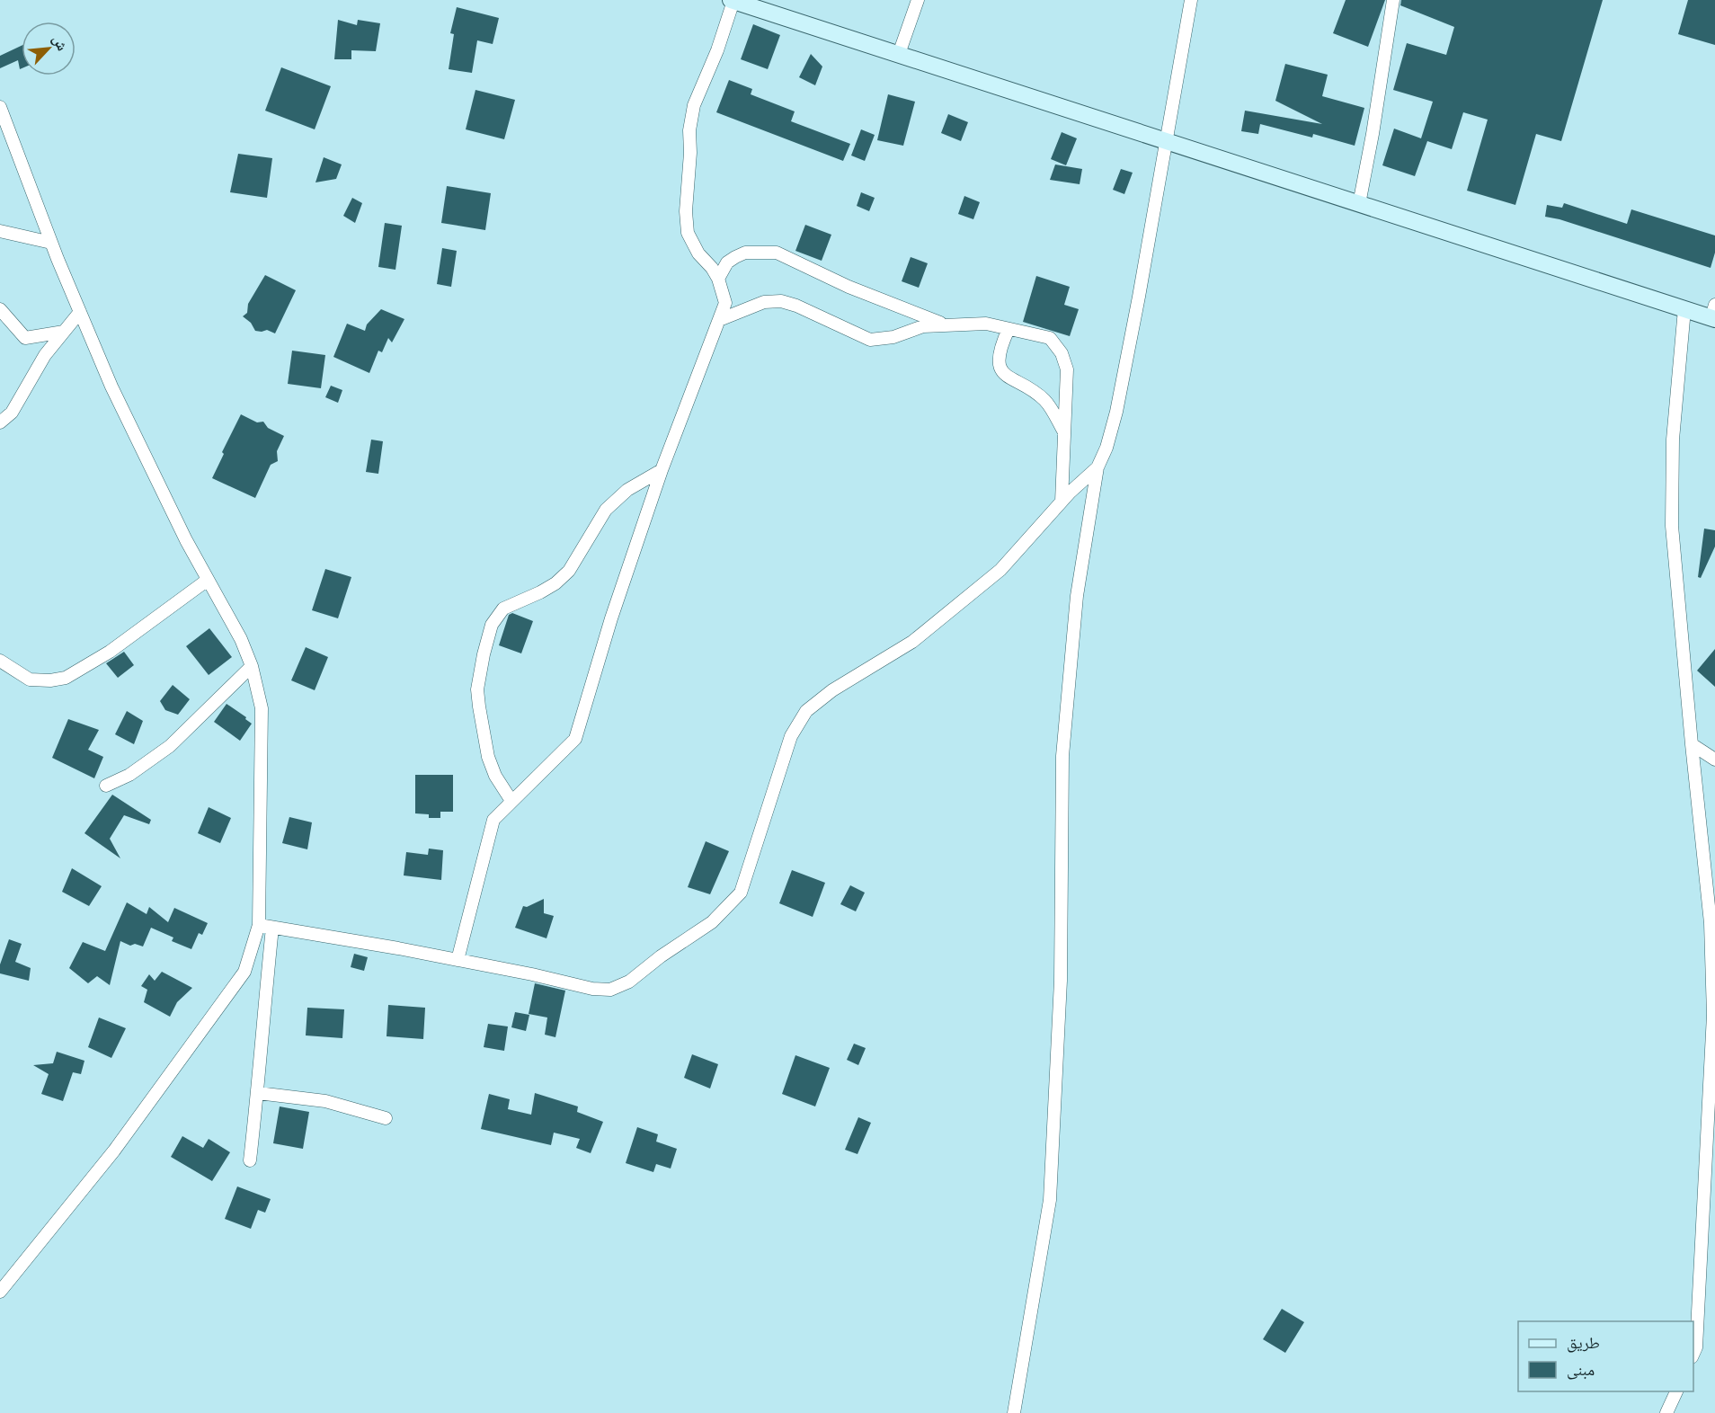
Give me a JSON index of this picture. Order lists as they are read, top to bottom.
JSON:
{
  "legend": ["طريق", "مبنى"],
  "north": "top right"
}
